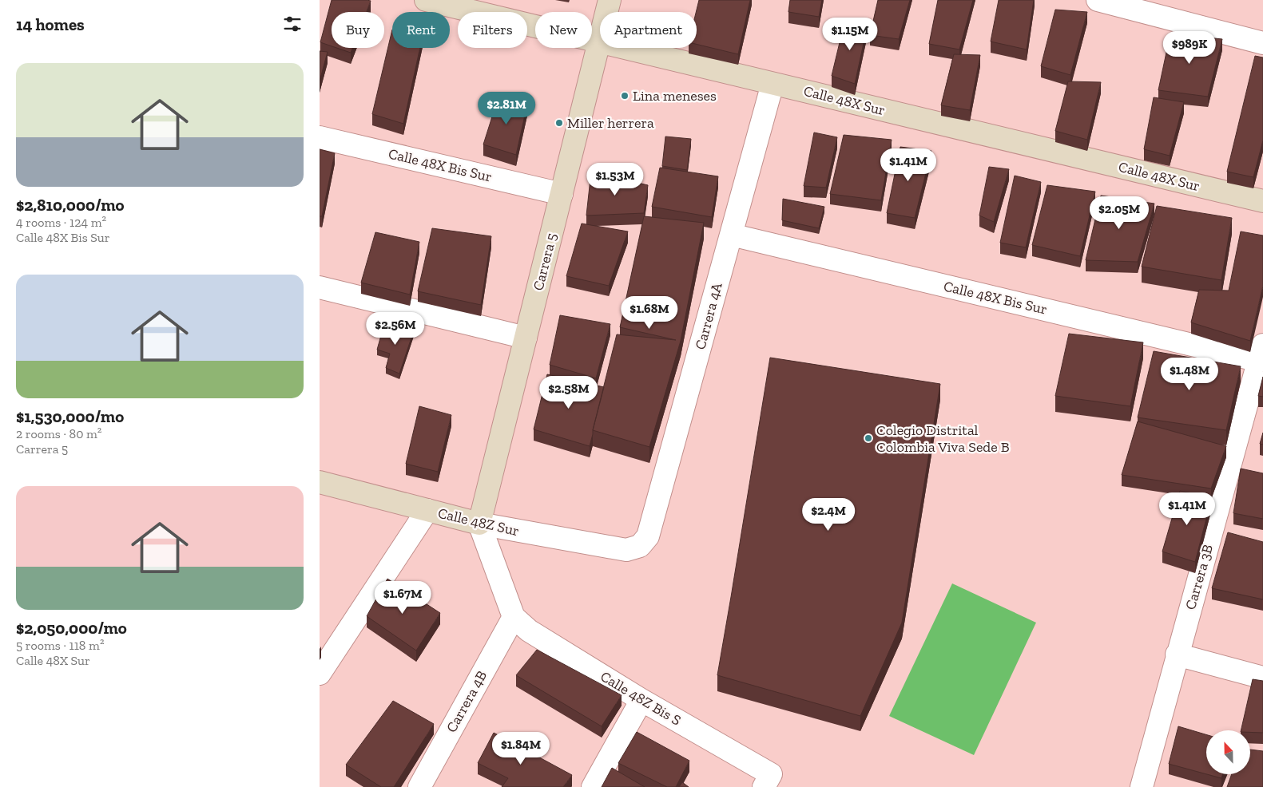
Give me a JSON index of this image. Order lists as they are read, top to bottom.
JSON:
{
  "streets": {
    "street": [
      "Calle 48X Sur",
      "Calle 48X Bis Sur",
      "Carrera 5",
      "Carrera 4A",
      "Calle 48Z Sur",
      "Carrera 3B",
      "Calle 48Z Bis S",
      "Carrera 4B"
    ]
  },
  "crossings": [
    ["Calle 48X Sur", "Carrera 5"],
    ["Calle 48X Sur", "Carrera 4A"],
    ["Calle 48X Bis Sur", "Carrera 5"],
    ["Calle 48X Bis Sur", "Carrera 4A"],
    ["Calle 48X Bis Sur", "Carrera 3B"],
    ["Carrera 5", "Calle 48Z Sur"],
    ["Carrera 4A", "Calle 48Z Sur"],
    ["Calle 48Z Bis S", "Carrera 4B"]
  ],
  "places": ["Lina meneses", "Miller herrera", "Colegio Distrital Colombia Viva Sede B"],
  "north": "top",
  "page": {
    "heading": "14 homes",
    "chip": [
      "Buy",
      "Rent",
      "Filters",
      "New",
      "Apartment"
    ],
    "price": [
      "$1.15M",
      "$989K",
      "$2.81M",
      "$1.41M",
      "$1.53M",
      "$2.05M",
      "$1.68M",
      "$2.56M",
      "$1.48M",
      "$2.58M",
      "$1.41M",
      "$2.4M",
      "$1.67M",
      "$1.84M"
    ],
    "list": [
      {
        "name": "$2,810,000/mo",
        "note": "4 rooms · 124 m² · Calle 48X Bis Sur"
      },
      {
        "name": "$1,530,000/mo",
        "note": "2 rooms · 80 m² · Carrera 5"
      },
      {
        "name": "$2,050,000/mo",
        "note": "5 rooms · 118 m² · Calle 48X Sur"
      }
    ]
  }
}
